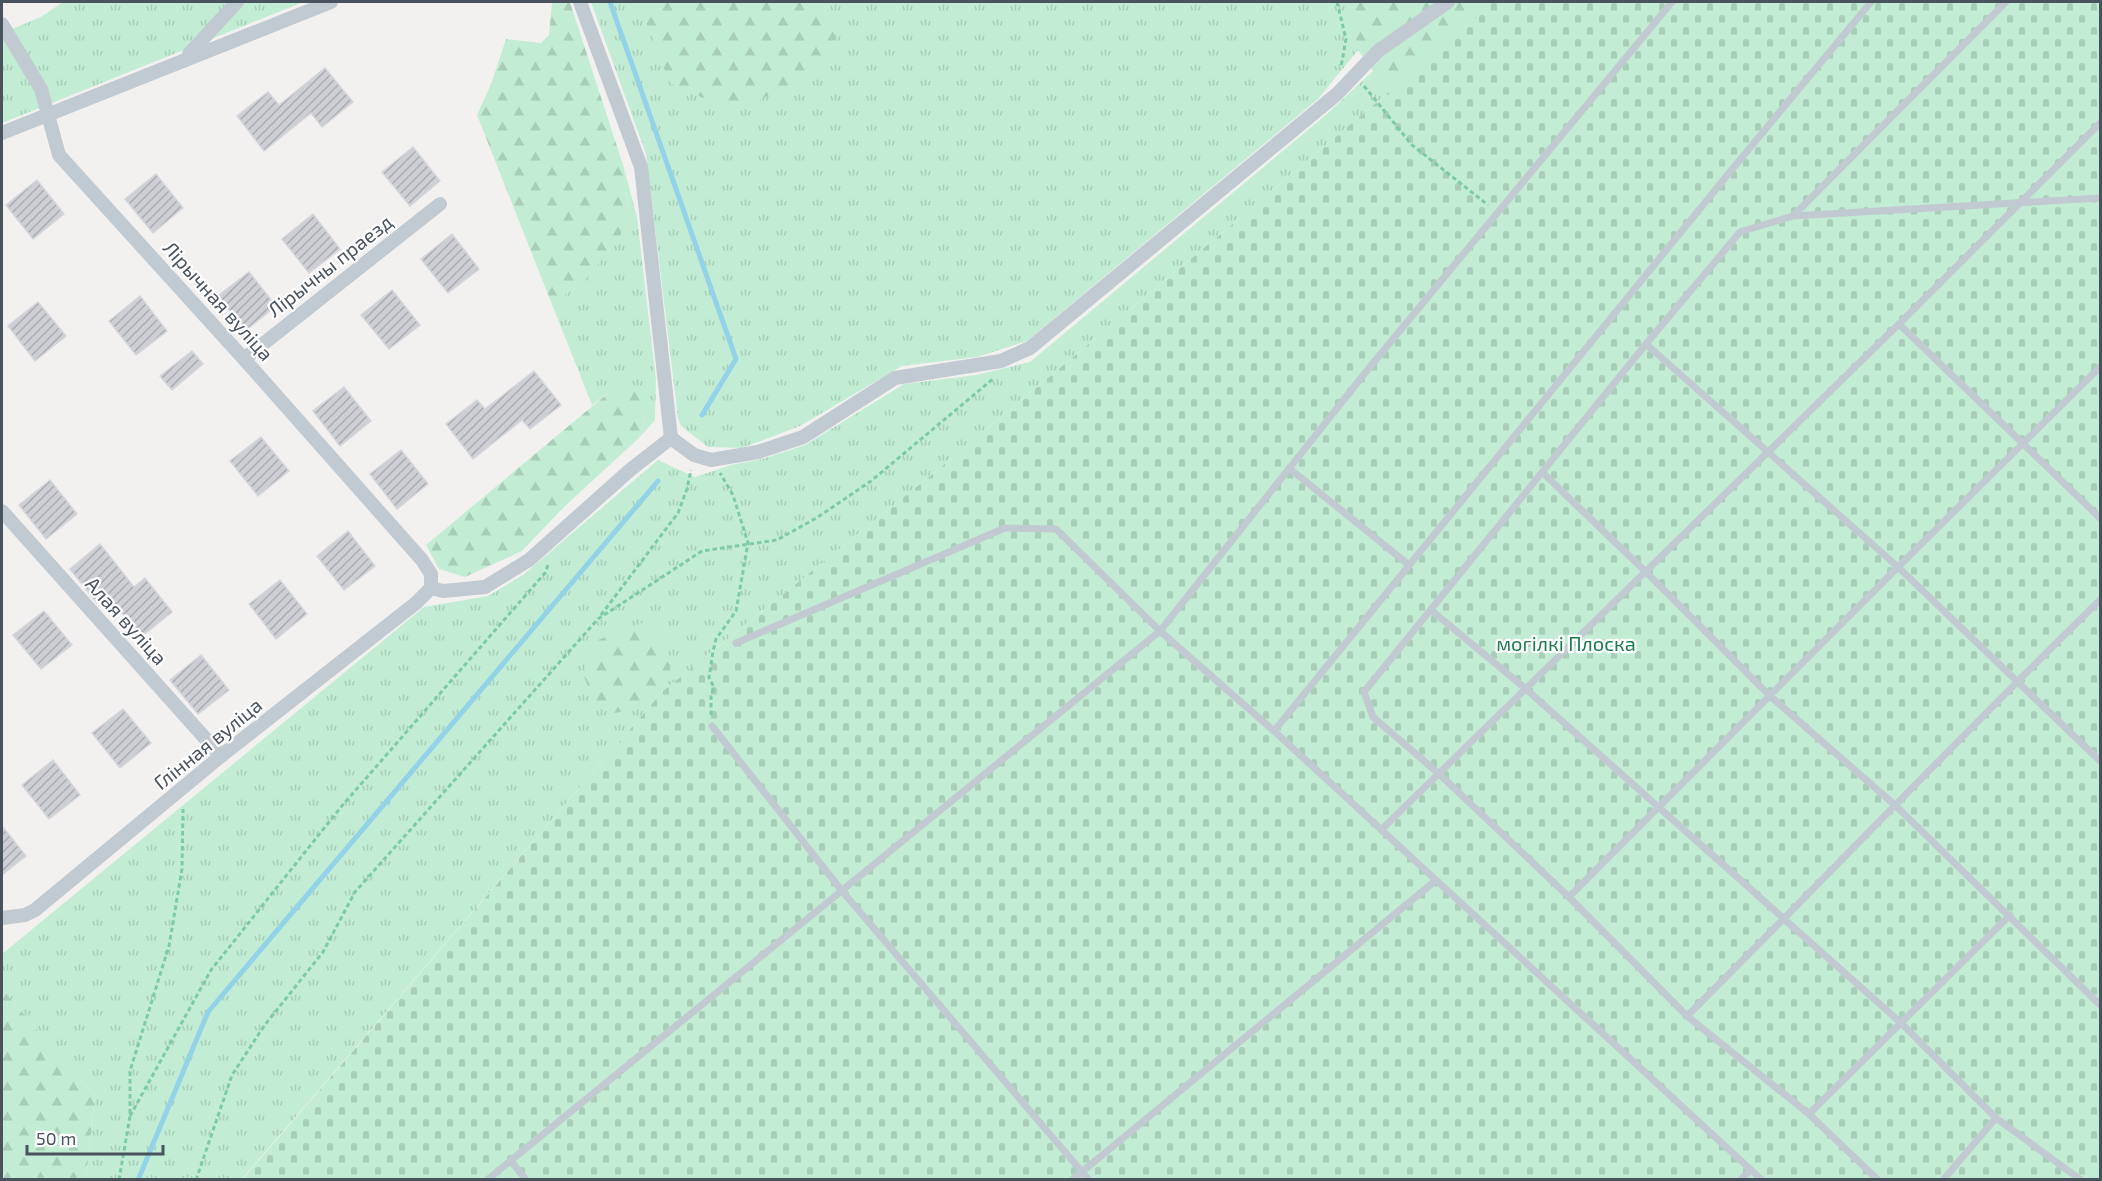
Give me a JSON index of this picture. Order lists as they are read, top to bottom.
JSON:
{
  "streets": {
    "street": [
      "Лірычны праезд",
      "Лірычная вуліца",
      "Алая вуліца",
      "Глінная вуліца"
    ]
  },
  "crossings": [
    ["Лірычны праезд", "Лірычная вуліца"],
    ["Лірычная вуліца", "Глінная вуліца"],
    ["Алая вуліца", "Глінная вуліца"]
  ],
  "parks": ["могілкі Плоска"],
  "scale_bar": "50 m"
}
